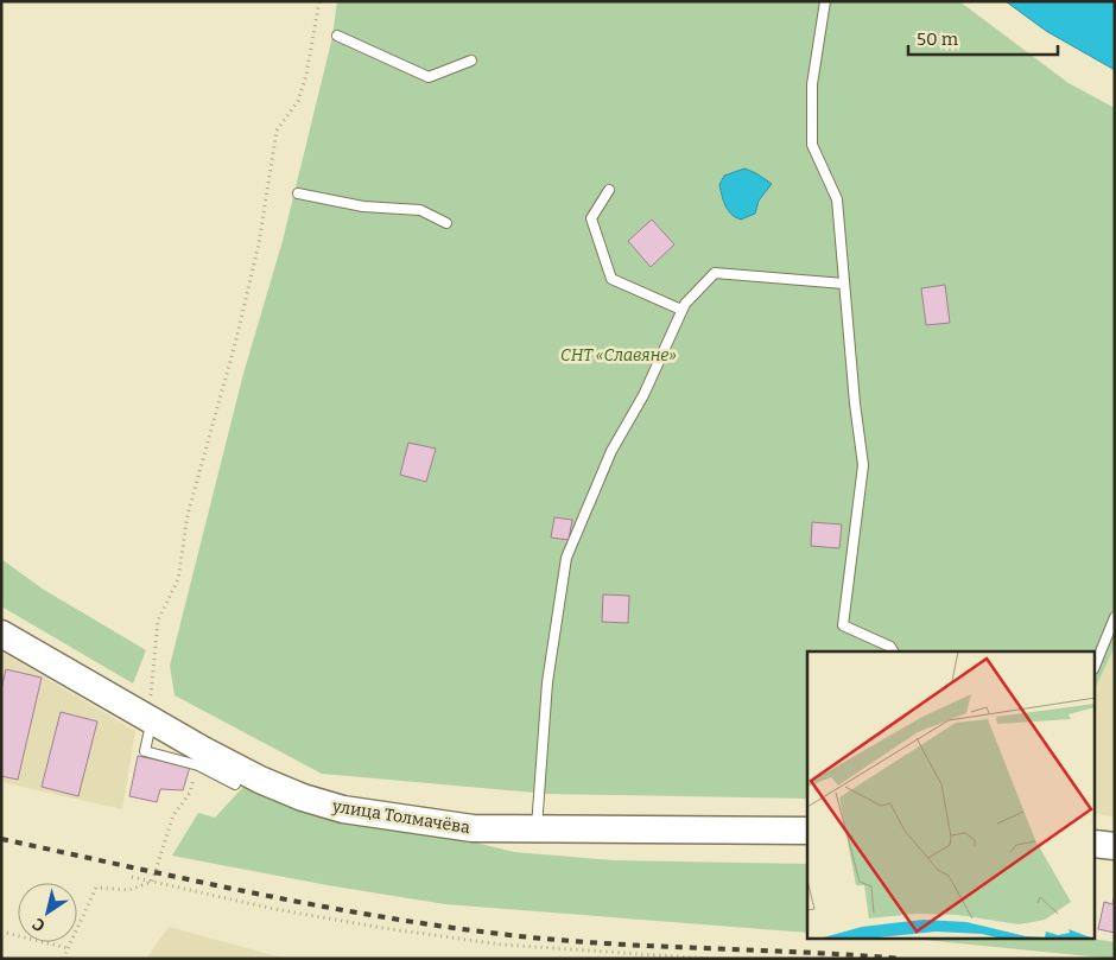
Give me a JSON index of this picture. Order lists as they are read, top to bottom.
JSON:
{
  "streets": {
    "street": ["улица Толмачёва"]
  },
  "parks": ["СНТ «Славяне»"],
  "scale_bar": "50 m",
  "north": "bottom left"
}
